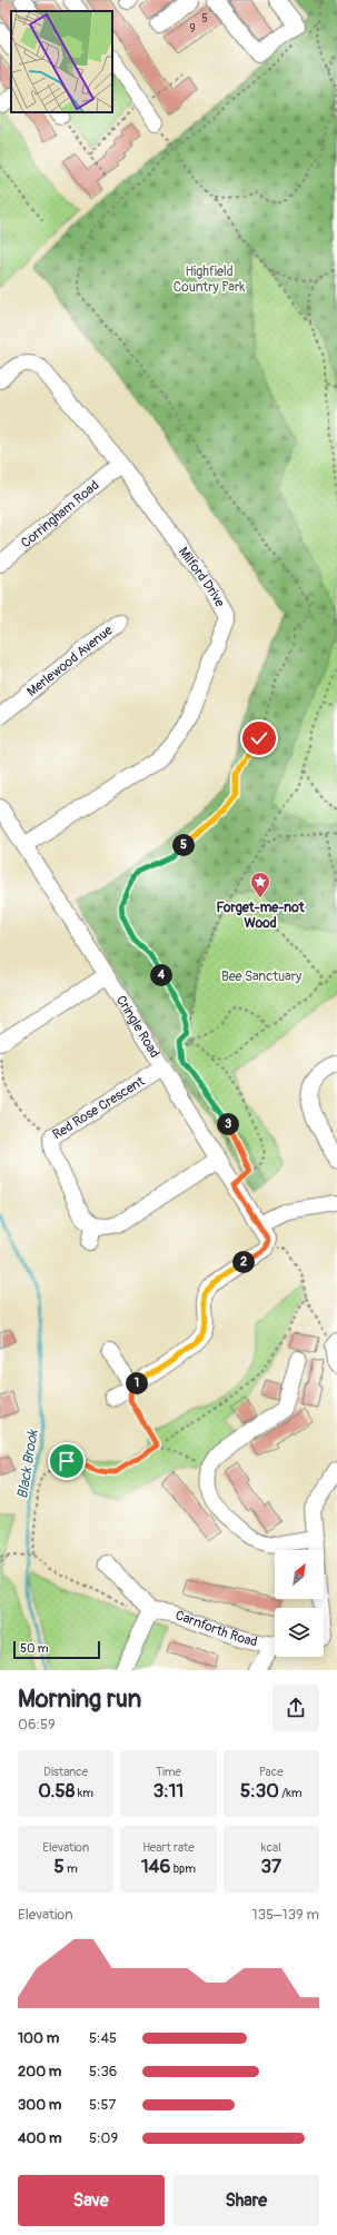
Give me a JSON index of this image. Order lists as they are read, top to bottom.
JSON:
{
  "streets": {
    "street": [
      "Corringham Road",
      "Milford Drive",
      "Merlewood Avenue",
      "Cringle Road",
      "Red Rose Crescent",
      "Carnforth Road"
    ]
  },
  "crossings": [
    ["Corringham Road", "Milford Drive"],
    ["Milford Drive", "Cringle Road"],
    ["Cringle Road", "Red Rose Crescent"]
  ],
  "water": ["Black Brook"],
  "parks": ["Highfield Country Park", "Bee Sanctuary"],
  "places": {
    "place": ["Forget-me-not Wood"]
  },
  "house_numbers": ["5", "9"],
  "scale_bar": "50 m",
  "north": "top right",
  "page": {
    "pins": [
      "5",
      "4",
      "3",
      "2",
      "1"
    ],
    "scale": "50 m",
    "heading": ["Morning run", "06:59"],
    "stats": [
      ["Distance", "0.58 km"],
      ["Time", "3:11"],
      ["Pace", "5:30 /km"],
      ["Elevation", "5 m"],
      ["Heart rate", "146 bpm"],
      ["kcal", "37"]
    ],
    "chart": ["Elevation", "135–139 m"],
    "list": [
      {
        "name": "100 m",
        "note": "5:45"
      },
      {
        "name": "200 m",
        "note": "5:36"
      },
      {
        "name": "300 m",
        "note": "5:57"
      },
      {
        "name": "400 m",
        "note": "5:09"
      }
    ],
    "buttons": ["Save", "Share"]
  }
}
